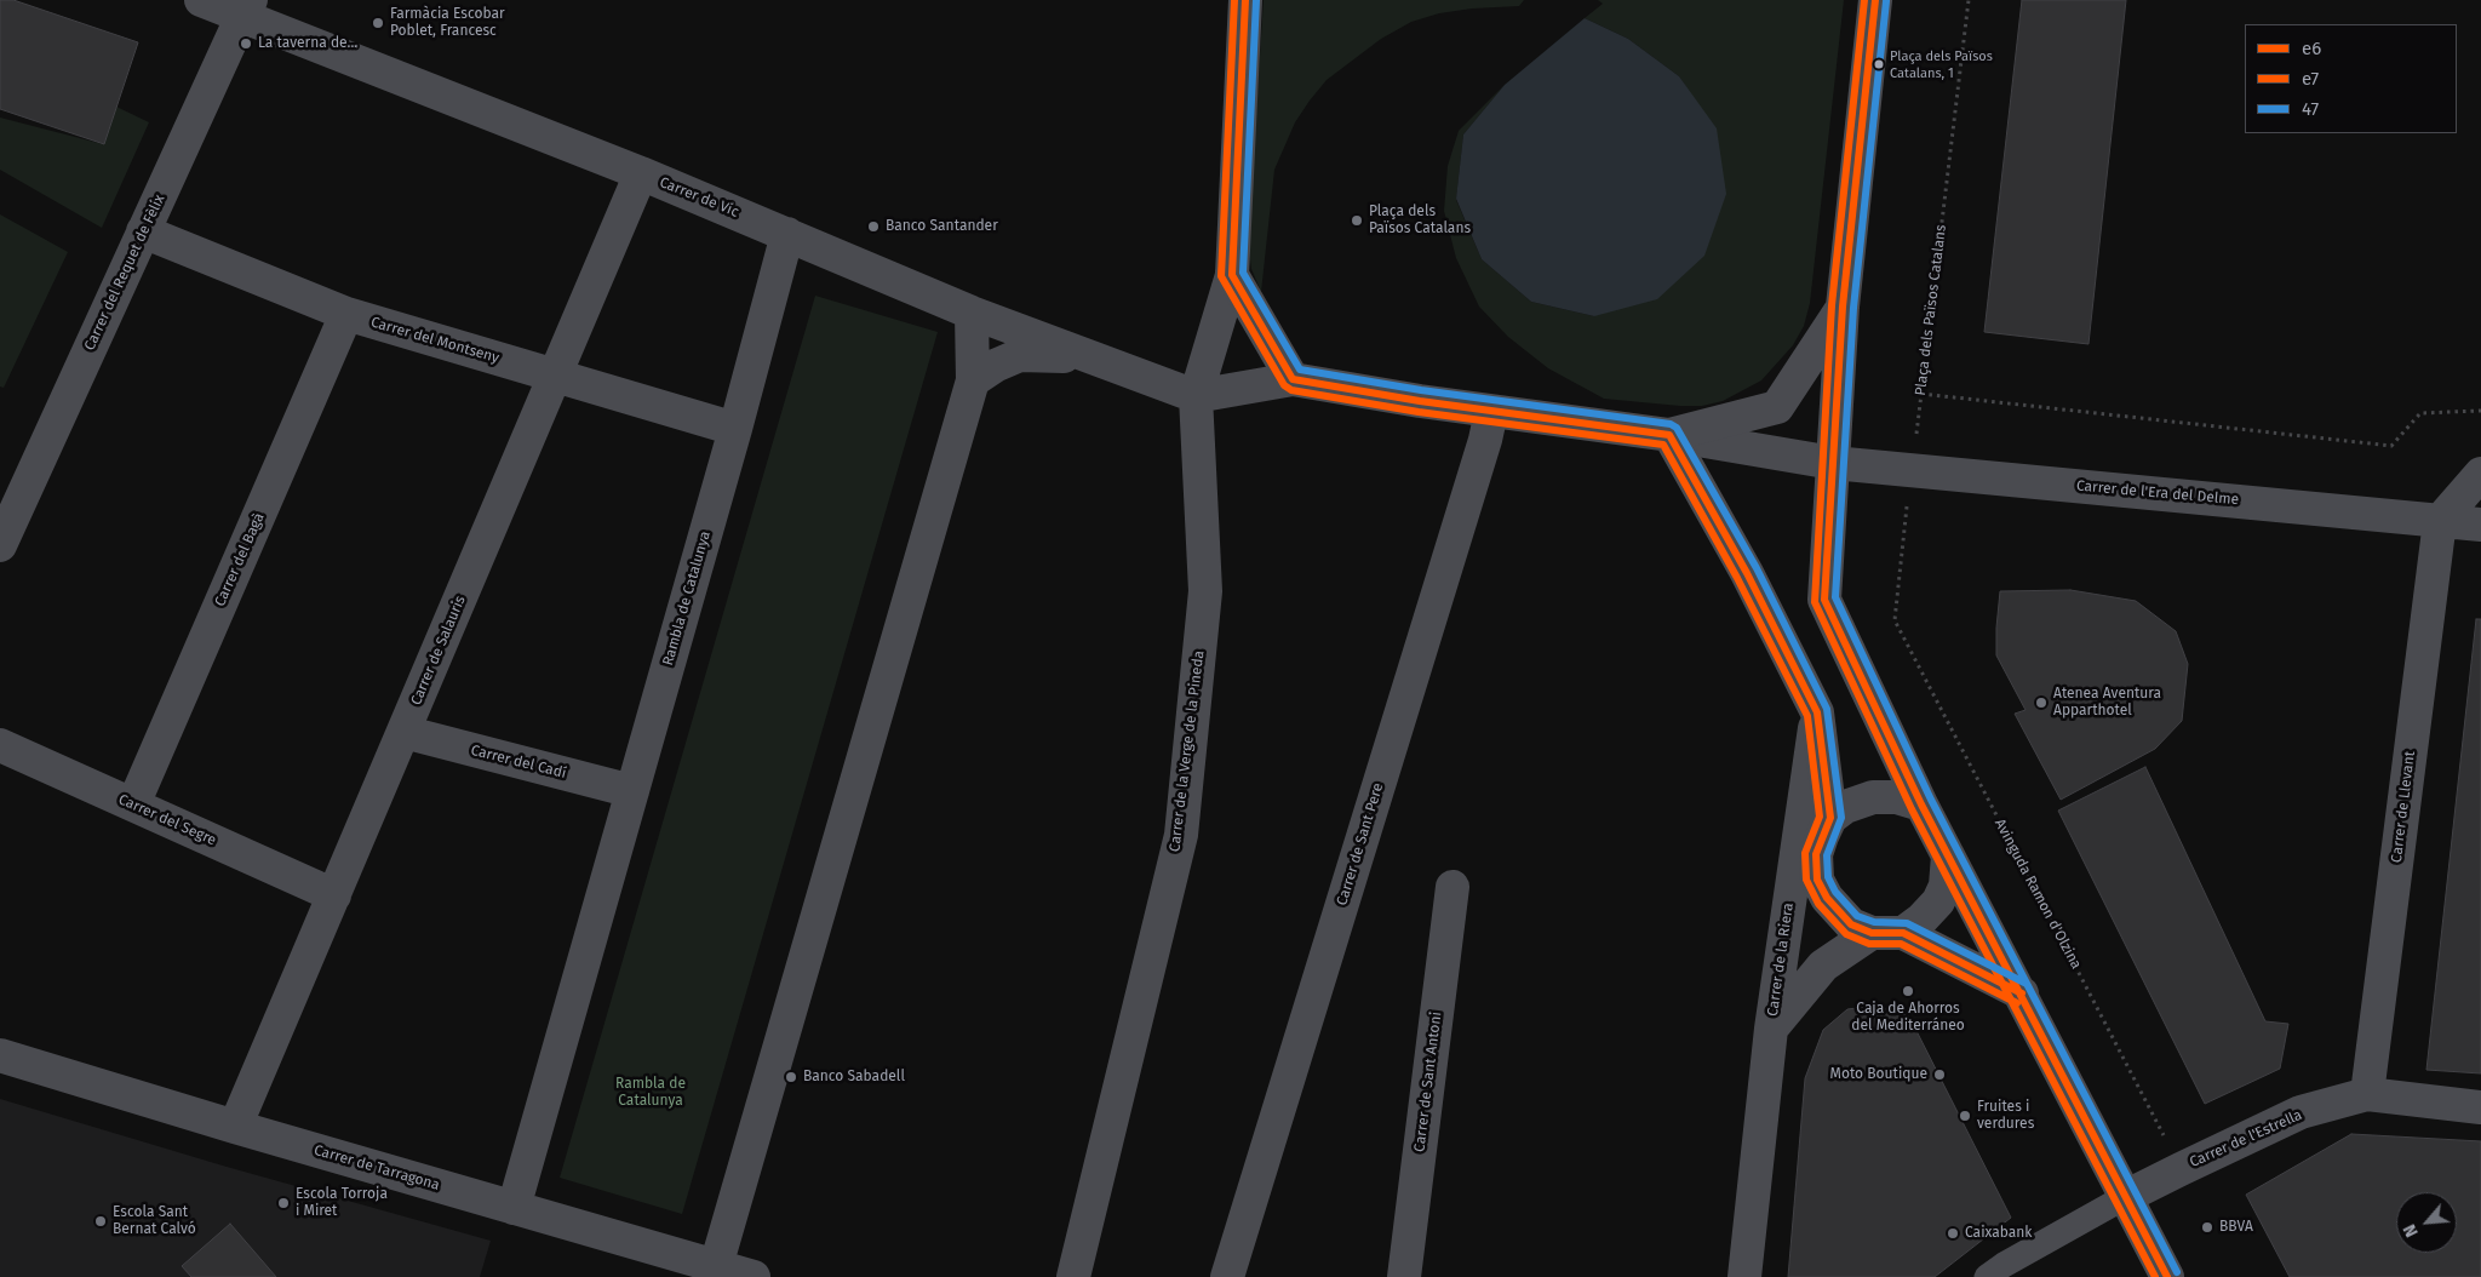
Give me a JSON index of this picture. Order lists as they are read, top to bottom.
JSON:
{
  "streets": {
    "street": [
      "Carrer de Vic",
      "Carrer del Requet de Fèlix",
      "Carrer del Montseny",
      "Carrer de l'Era del Delme",
      "Carrer del Bagà",
      "Rambla de Catalunya",
      "Carrer de Salauris",
      "Carrer de la Verge de la Pineda",
      "Carrer del Cadí",
      "Carrer de Llevant",
      "Carrer del Segre",
      "Carrer de Sant Pere",
      "Carrer de la Riera",
      "Carrer de Sant Antoni",
      "Carrer de l'Estrella",
      "Carrer de Tarragona"
    ],
    "path": ["Plaça dels Països Catalans", "Avinguda Ramon d'Olzina"]
  },
  "crossings": [
    ["Carrer de Vic", "Carrer del Requet de Fèlix"],
    ["Carrer de Vic", "Rambla de Catalunya"],
    ["Carrer de Vic", "Carrer de Salauris"],
    ["Carrer de Vic", "Carrer de la Verge de la Pineda"],
    ["Carrer del Requet de Fèlix", "Carrer del Montseny"],
    ["Plaça dels Països Catalans", "Carrer de l'Era del Delme"],
    ["Plaça dels Països Catalans", "Avinguda Ramon d'Olzina"],
    ["Carrer del Montseny", "Carrer del Bagà"],
    ["Carrer del Montseny", "Rambla de Catalunya"],
    ["Carrer del Montseny", "Carrer de Salauris"],
    ["Carrer de l'Era del Delme", "Carrer de Llevant"],
    ["Carrer del Bagà", "Carrer del Segre"],
    ["Rambla de Catalunya", "Carrer del Cadí"],
    ["Rambla de Catalunya", "Carrer de Tarragona"],
    ["Carrer de Salauris", "Carrer del Cadí"],
    ["Carrer de Salauris", "Carrer del Segre"],
    ["Carrer de Salauris", "Carrer de Tarragona"],
    ["Carrer de Llevant", "Carrer de l'Estrella"],
    ["Avinguda Ramon d'Olzina", "Carrer de l'Estrella"]
  ],
  "parks": ["Rambla de Catalunya"],
  "places": [
    "Farmàcia Escobar Poblet, Francesc",
    "La taverna de...",
    "Plaça dels Països Catalans, 1",
    "Plaça dels Països Catalans",
    "Banco Santander",
    "Atenea Aventura Apparthotel",
    "Caja de Ahorros del Mediterráneo",
    "Moto Boutique",
    "Banco Sabadell",
    "Fruites i verdures",
    "Escola Torroja i Miret",
    "Escola Sant Bernat Calvó",
    "BBVA",
    "Caixabank"
  ],
  "lines": ["transit line e6", "transit line e7", "transit line 47"],
  "legend": ["e6", "e7", "47"],
  "north": "bottom left"
}
